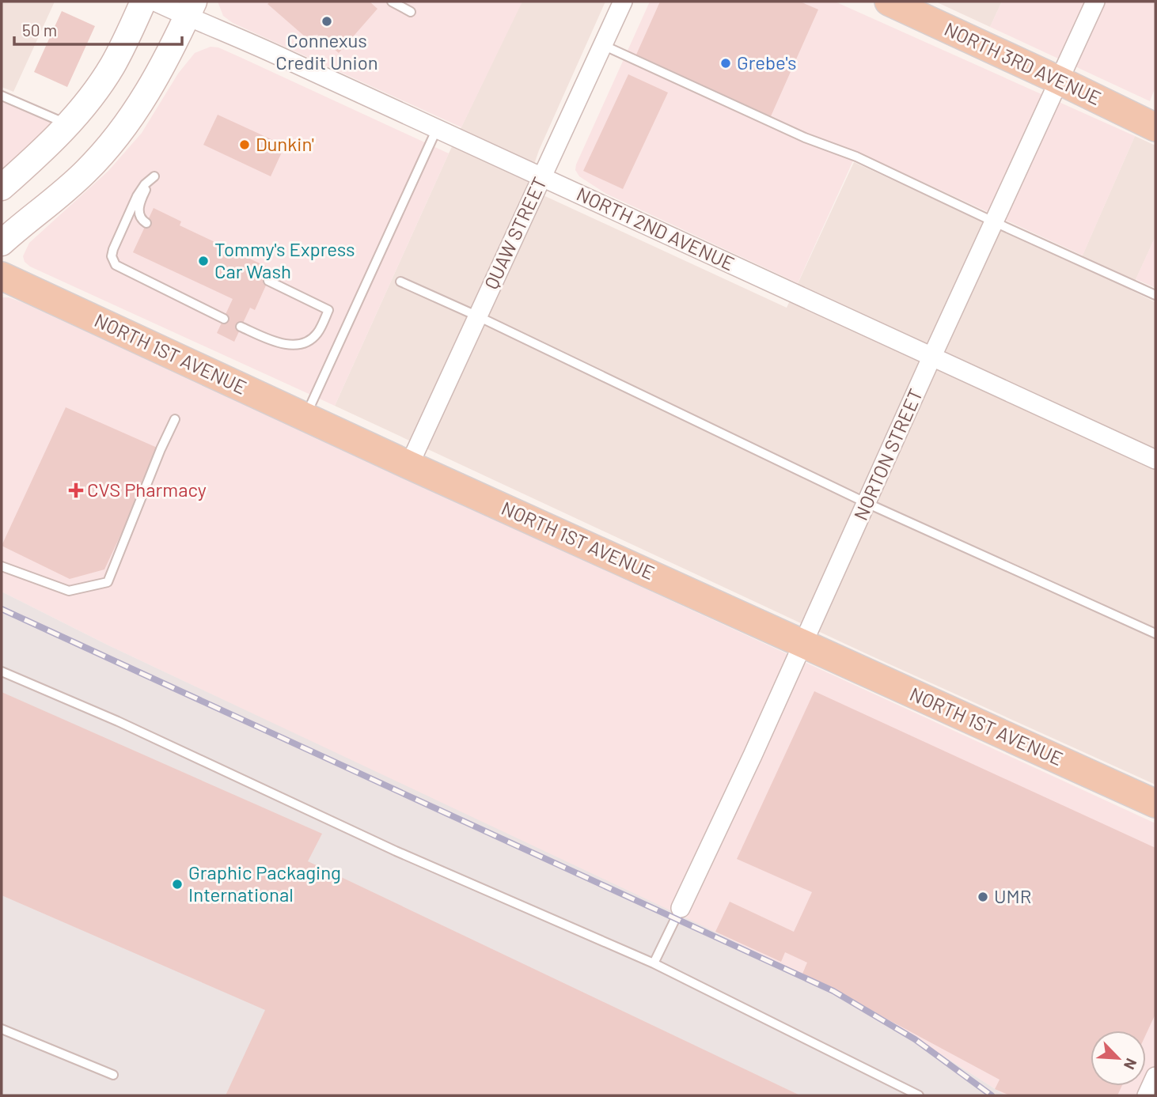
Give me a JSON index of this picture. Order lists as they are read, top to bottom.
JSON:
{
  "streets": {
    "main road": ["NORTH 3RD AVENUE", "NORTH 1ST AVENUE"],
    "street": ["NORTH 2ND AVENUE", "QUAW STREET", "NORTON STREET"]
  },
  "crossings": [
    ["NORTH 3RD AVENUE", "NORTON STREET"],
    ["NORTH 2ND AVENUE", "QUAW STREET"],
    ["NORTH 2ND AVENUE", "NORTON STREET"],
    ["QUAW STREET", "NORTH 1ST AVENUE"],
    ["NORTH 1ST AVENUE", "NORTON STREET"]
  ],
  "places": {
    "other": [
      "Connexus Credit Union",
      "Grebe's",
      "Dunkin'",
      "Tommy's Express Car Wash",
      "Graphic Packaging International",
      "UMR"
    ],
    "health": ["CVS Pharmacy"]
  },
  "scale_bar": "50 m",
  "north": "bottom right"
}
